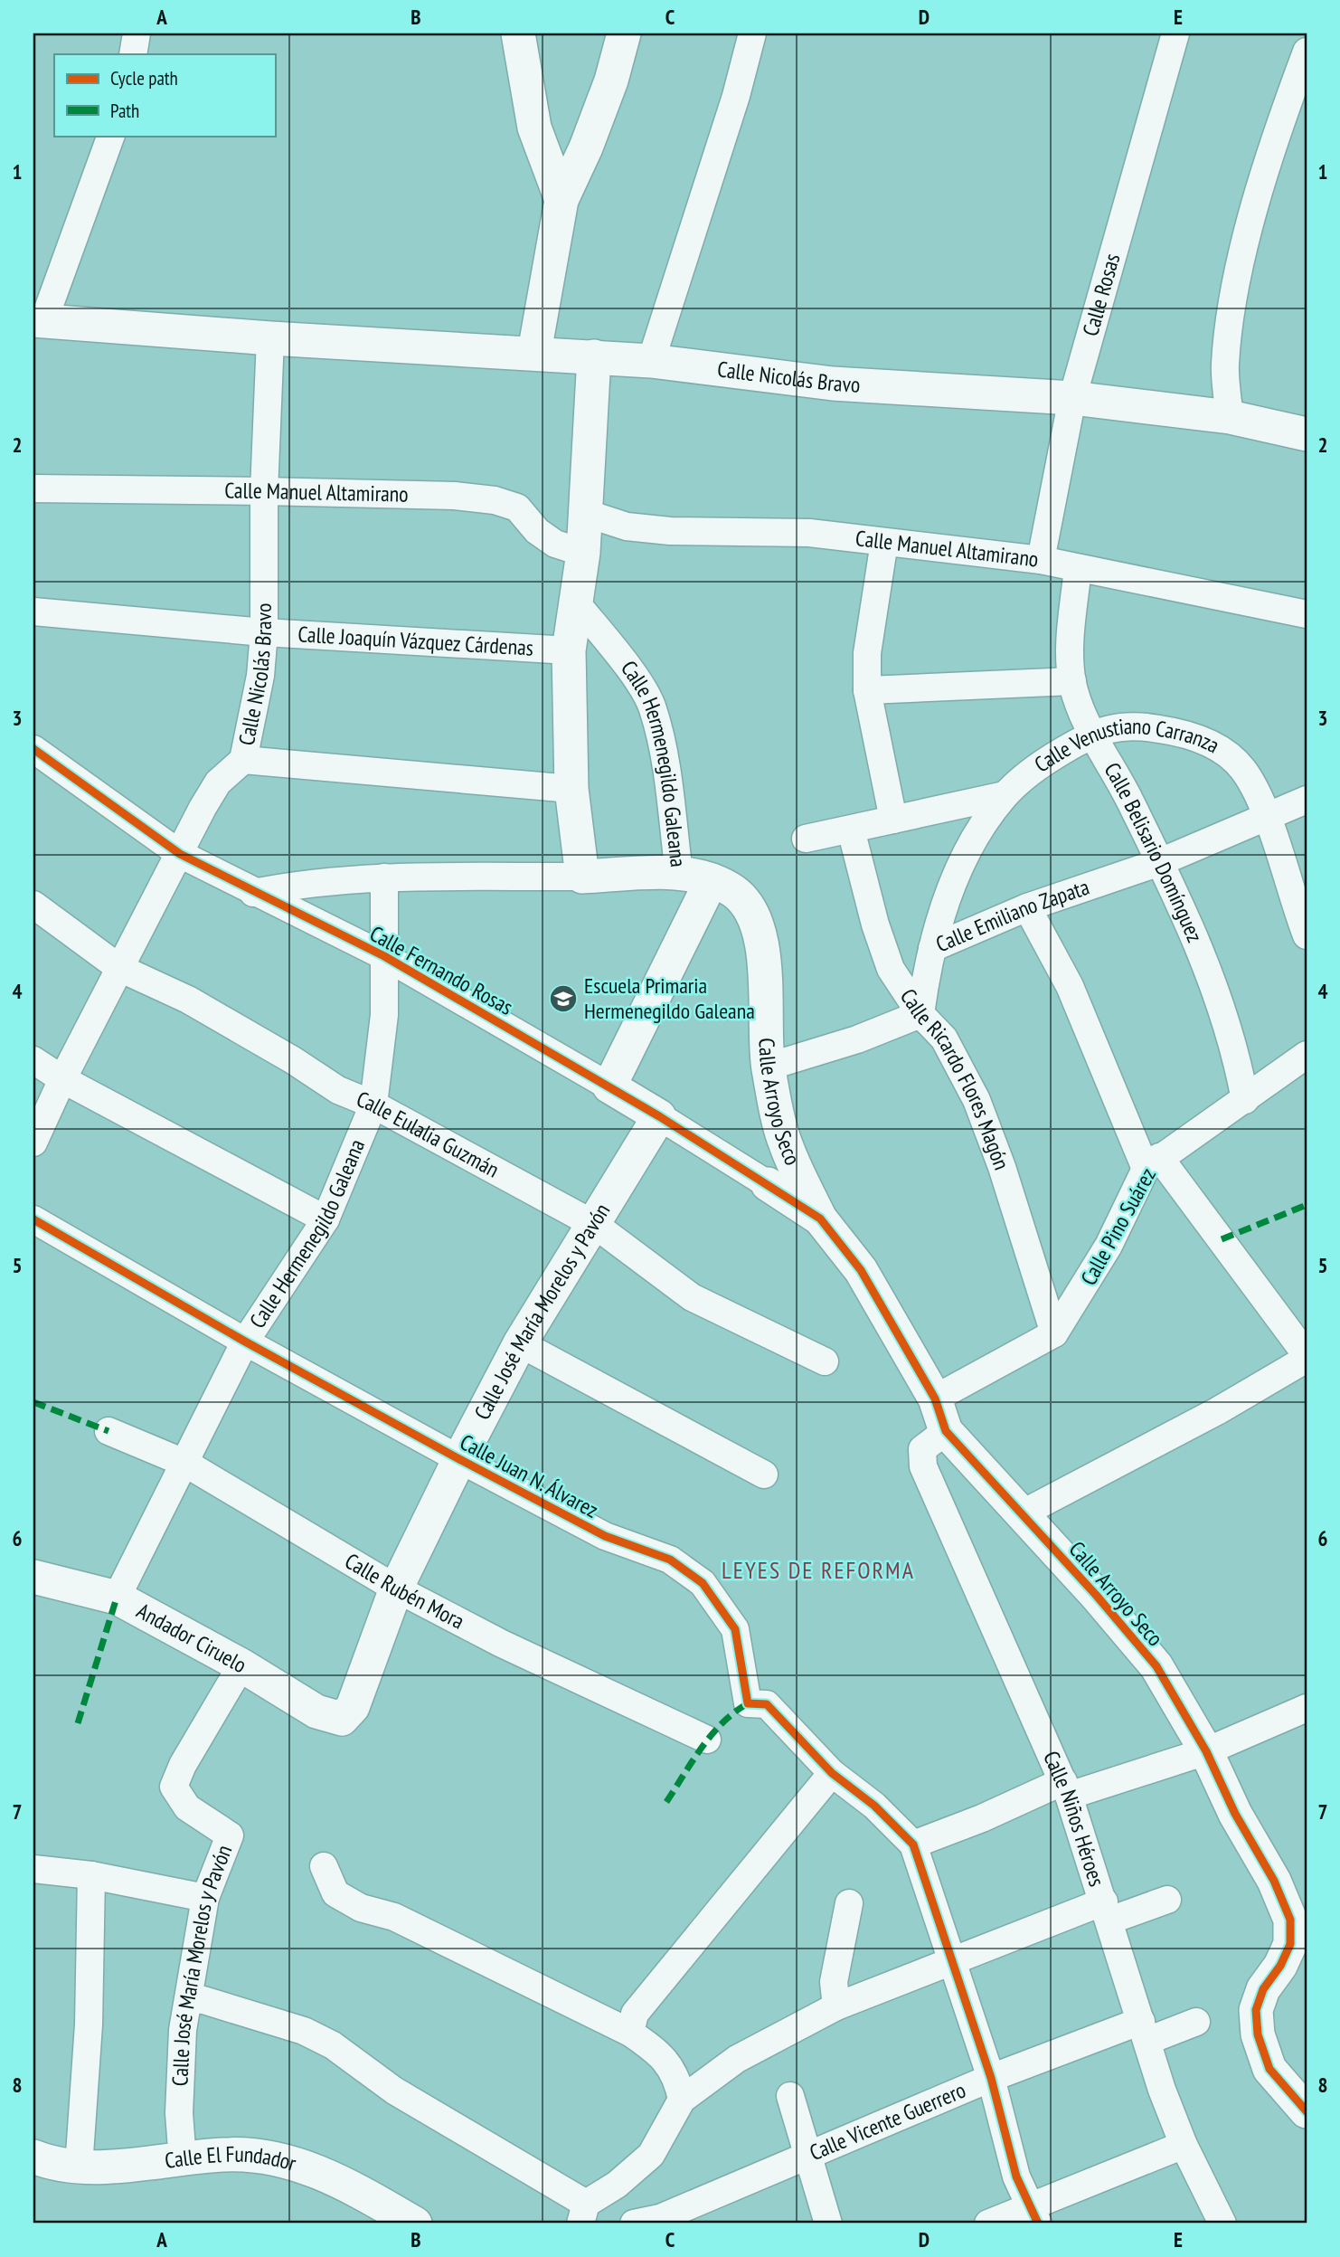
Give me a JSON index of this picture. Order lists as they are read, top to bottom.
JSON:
{
  "streets": {
    "street": [
      "Calle Rosas",
      "Calle Nicolás Bravo",
      "Calle Manuel Altamirano",
      "Calle Joaquín Vázquez Cárdenas",
      "Calle Hermenegildo Galeana",
      "Calle Venustiano Carranza",
      "Calle Belisario Domínguez",
      "Calle Emiliano Zapata",
      "Calle Fernando Rosas",
      "Calle Ricardo Flores Magón",
      "Calle Arroyo Seco",
      "Calle Eulalia Guzmán",
      "Calle Pino Suárez",
      "Calle José María Morelos y Pavón",
      "Calle Juan N. Álvarez",
      "Calle Rubén Mora",
      "Andador Ciruelo",
      "Calle Niños Héroes",
      "Calle Vicente Guerrero",
      "Calle El Fundador"
    ]
  },
  "crossings": [
    ["Calle Rosas", "Calle Nicolás Bravo"],
    ["Calle Rosas", "Calle Manuel Altamirano"],
    ["Calle Nicolás Bravo", "Calle Manuel Altamirano"],
    ["Calle Nicolás Bravo", "Calle Joaquín Vázquez Cárdenas"],
    ["Calle Nicolás Bravo", "Calle Fernando Rosas"],
    ["Calle Nicolás Bravo", "Calle Eulalia Guzmán"],
    ["Calle Manuel Altamirano", "Calle Belisario Domínguez"],
    ["Calle Hermenegildo Galeana", "Calle Fernando Rosas"],
    ["Calle Hermenegildo Galeana", "Calle Arroyo Seco"],
    ["Calle Hermenegildo Galeana", "Calle Eulalia Guzmán"],
    ["Calle Hermenegildo Galeana", "Calle Juan N. Álvarez"],
    ["Calle Hermenegildo Galeana", "Calle Rubén Mora"],
    ["Calle Hermenegildo Galeana", "Andador Ciruelo"],
    ["Calle Venustiano Carranza", "Calle Belisario Domínguez"],
    ["Calle Venustiano Carranza", "Calle Emiliano Zapata"],
    ["Calle Belisario Domínguez", "Calle Emiliano Zapata"],
    ["Calle Belisario Domínguez", "Calle Pino Suárez"],
    ["Calle Emiliano Zapata", "Calle Ricardo Flores Magón"],
    ["Calle Fernando Rosas", "Calle Arroyo Seco"],
    ["Calle Fernando Rosas", "Calle José María Morelos y Pavón"],
    ["Calle Ricardo Flores Magón", "Calle Pino Suárez"],
    ["Calle Arroyo Seco", "Calle Pino Suárez"],
    ["Calle Arroyo Seco", "Calle Niños Héroes"],
    ["Calle Eulalia Guzmán", "Calle José María Morelos y Pavón"],
    ["Calle José María Morelos y Pavón", "Calle Juan N. Álvarez"],
    ["Calle José María Morelos y Pavón", "Calle Rubén Mora"],
    ["Calle José María Morelos y Pavón", "Andador Ciruelo"],
    ["Calle José María Morelos y Pavón", "Calle El Fundador"],
    ["Calle Niños Héroes", "Calle Vicente Guerrero"]
  ],
  "districts": ["LEYES DE REFORMA"],
  "places": {
    "school or university": ["Escuela Primaria Hermenegildo Galeana"]
  },
  "legend": ["Cycle path", "Path"],
  "grid": {
    "columns": [
      "A",
      "B",
      "C",
      "D",
      "E"
    ],
    "rows": [
      "1",
      "2",
      "3",
      "4",
      "5",
      "6",
      "7",
      "8"
    ]
  }
}
